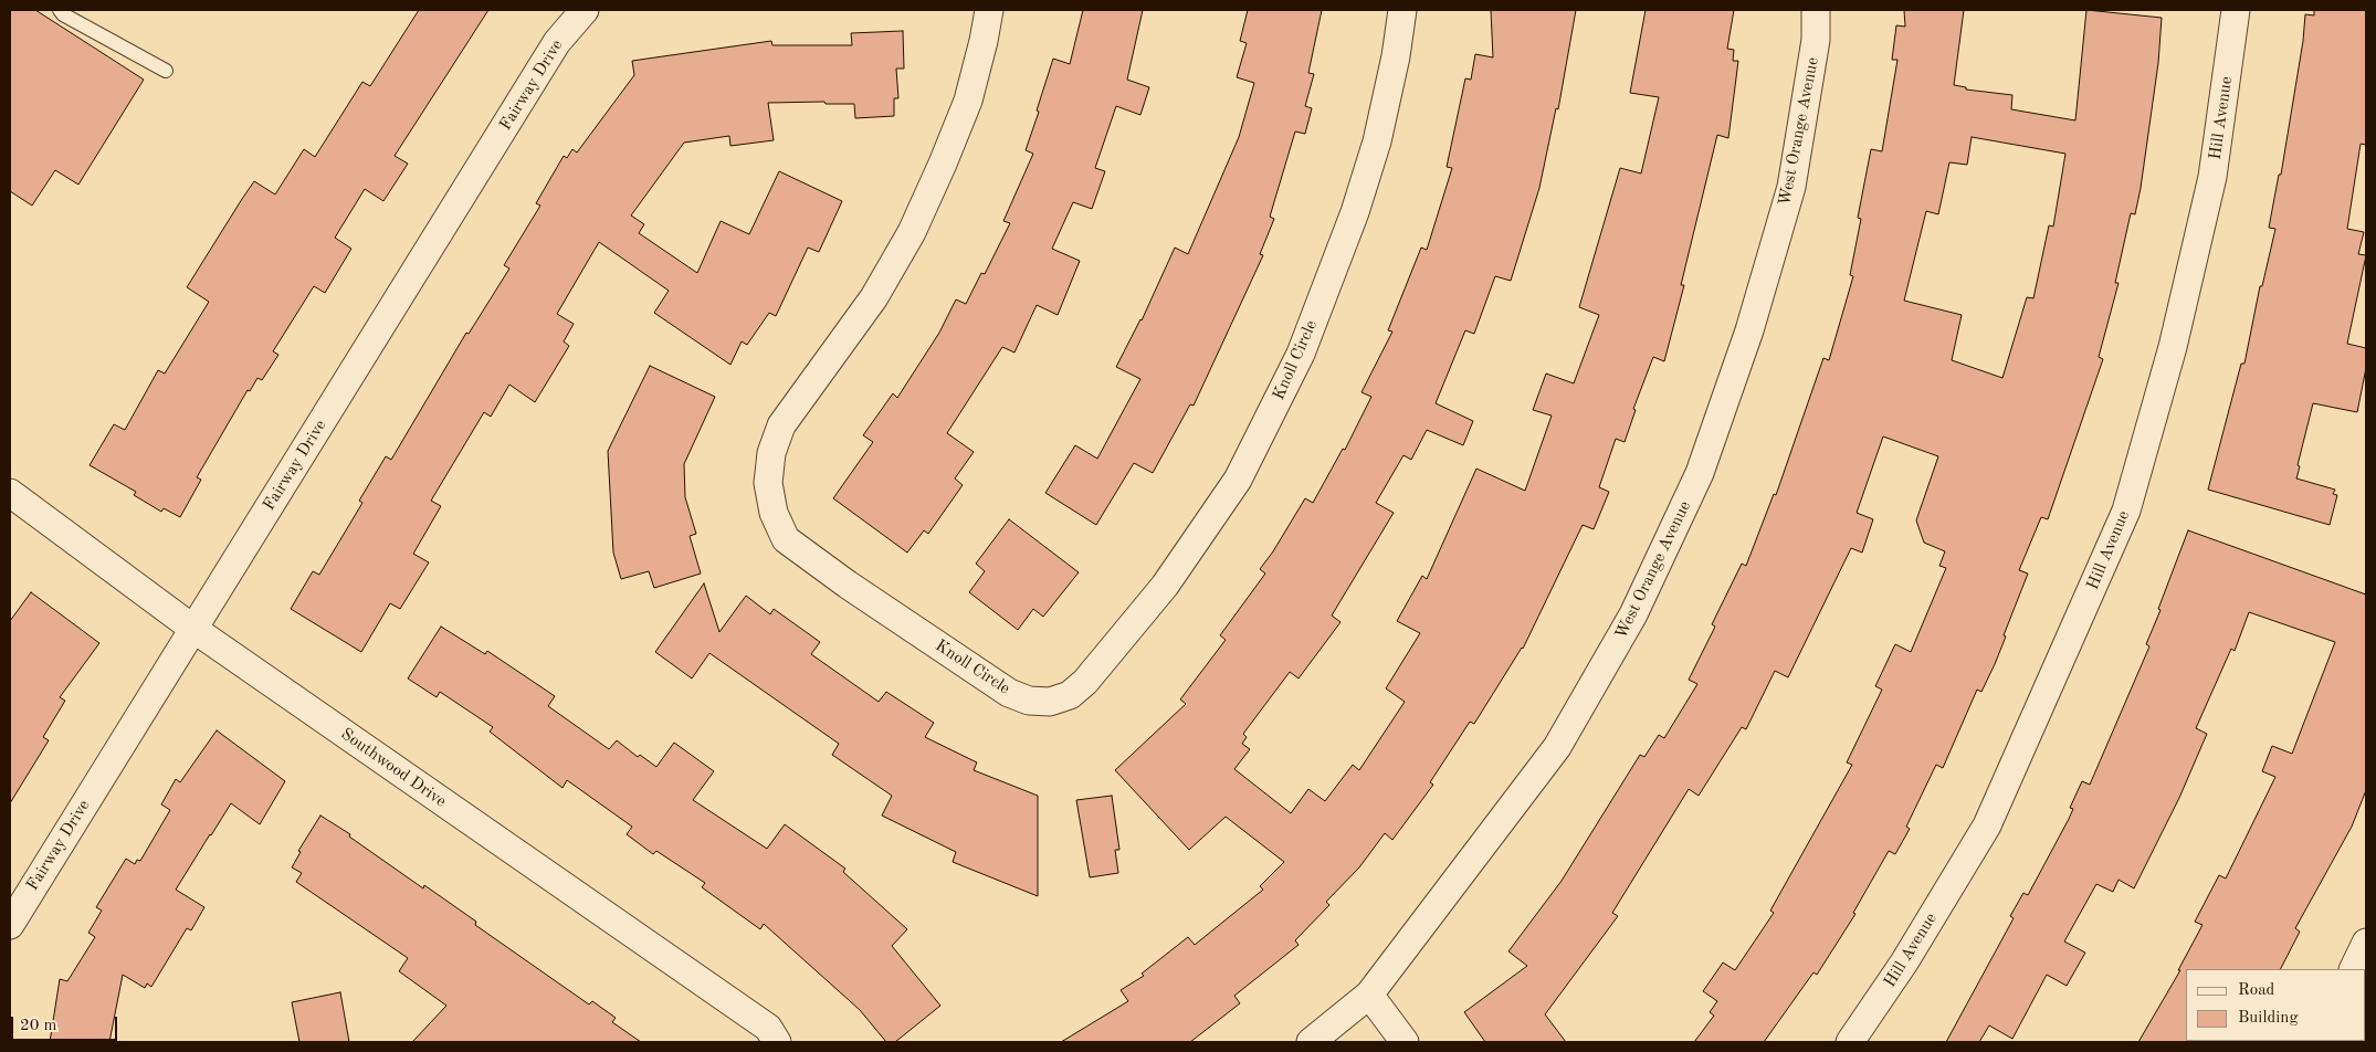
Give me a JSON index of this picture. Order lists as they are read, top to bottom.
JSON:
{
  "streets": {
    "street": [
      "Fairway Drive",
      "Hill Avenue",
      "West Orange Avenue",
      "Knoll Circle",
      "Southwood Drive"
    ]
  },
  "crossings": [
    ["Fairway Drive", "Southwood Drive"]
  ],
  "legend": ["Road", "Building"],
  "scale_bar": "20 m"
}
